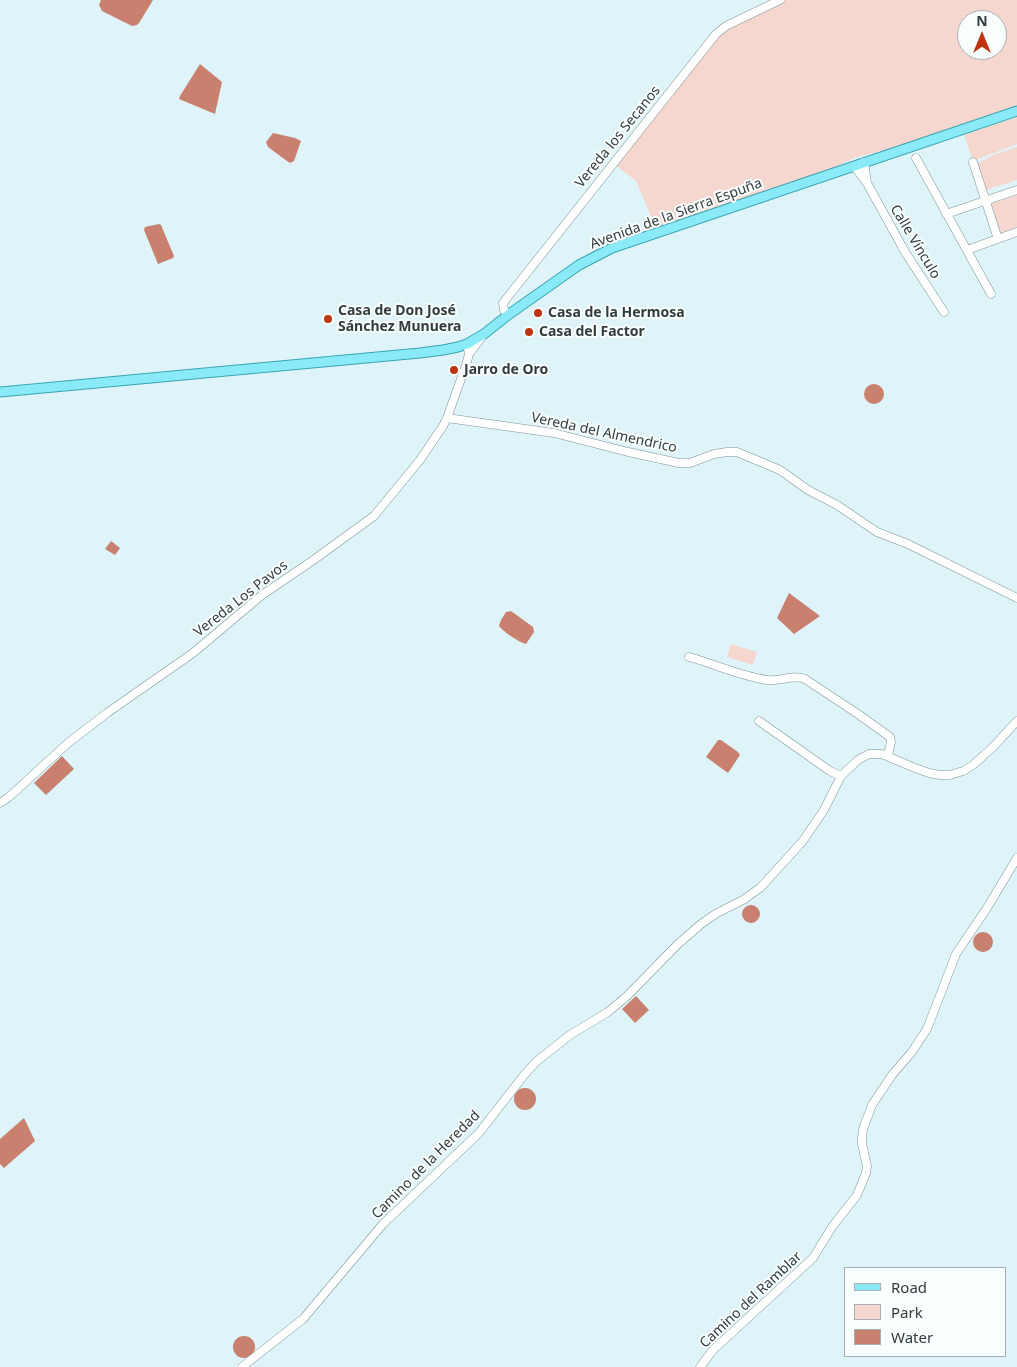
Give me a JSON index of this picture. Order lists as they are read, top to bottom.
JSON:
{
  "streets": {
    "main road": ["Avenida de la Sierra Espuña"],
    "street": [
      "Vereda los Secanos",
      "Calle Vínculo",
      "Vereda del Almendrico",
      "Vereda Los Pavos",
      "Camino de la Heredad",
      "Camino del Ramblar"
    ]
  },
  "crossings": [
    ["Vereda los Secanos", "Avenida de la Sierra Espuña"],
    ["Avenida de la Sierra Espuña", "Calle Vínculo"],
    ["Vereda del Almendrico", "Vereda Los Pavos"]
  ],
  "places": [
    "Casa de la Hermosa",
    "Casa de Don José Sánchez Munuera",
    "Casa del Factor",
    "Jarro de Oro"
  ],
  "legend": ["Road", "Park", "Water"],
  "north": "top"
}
